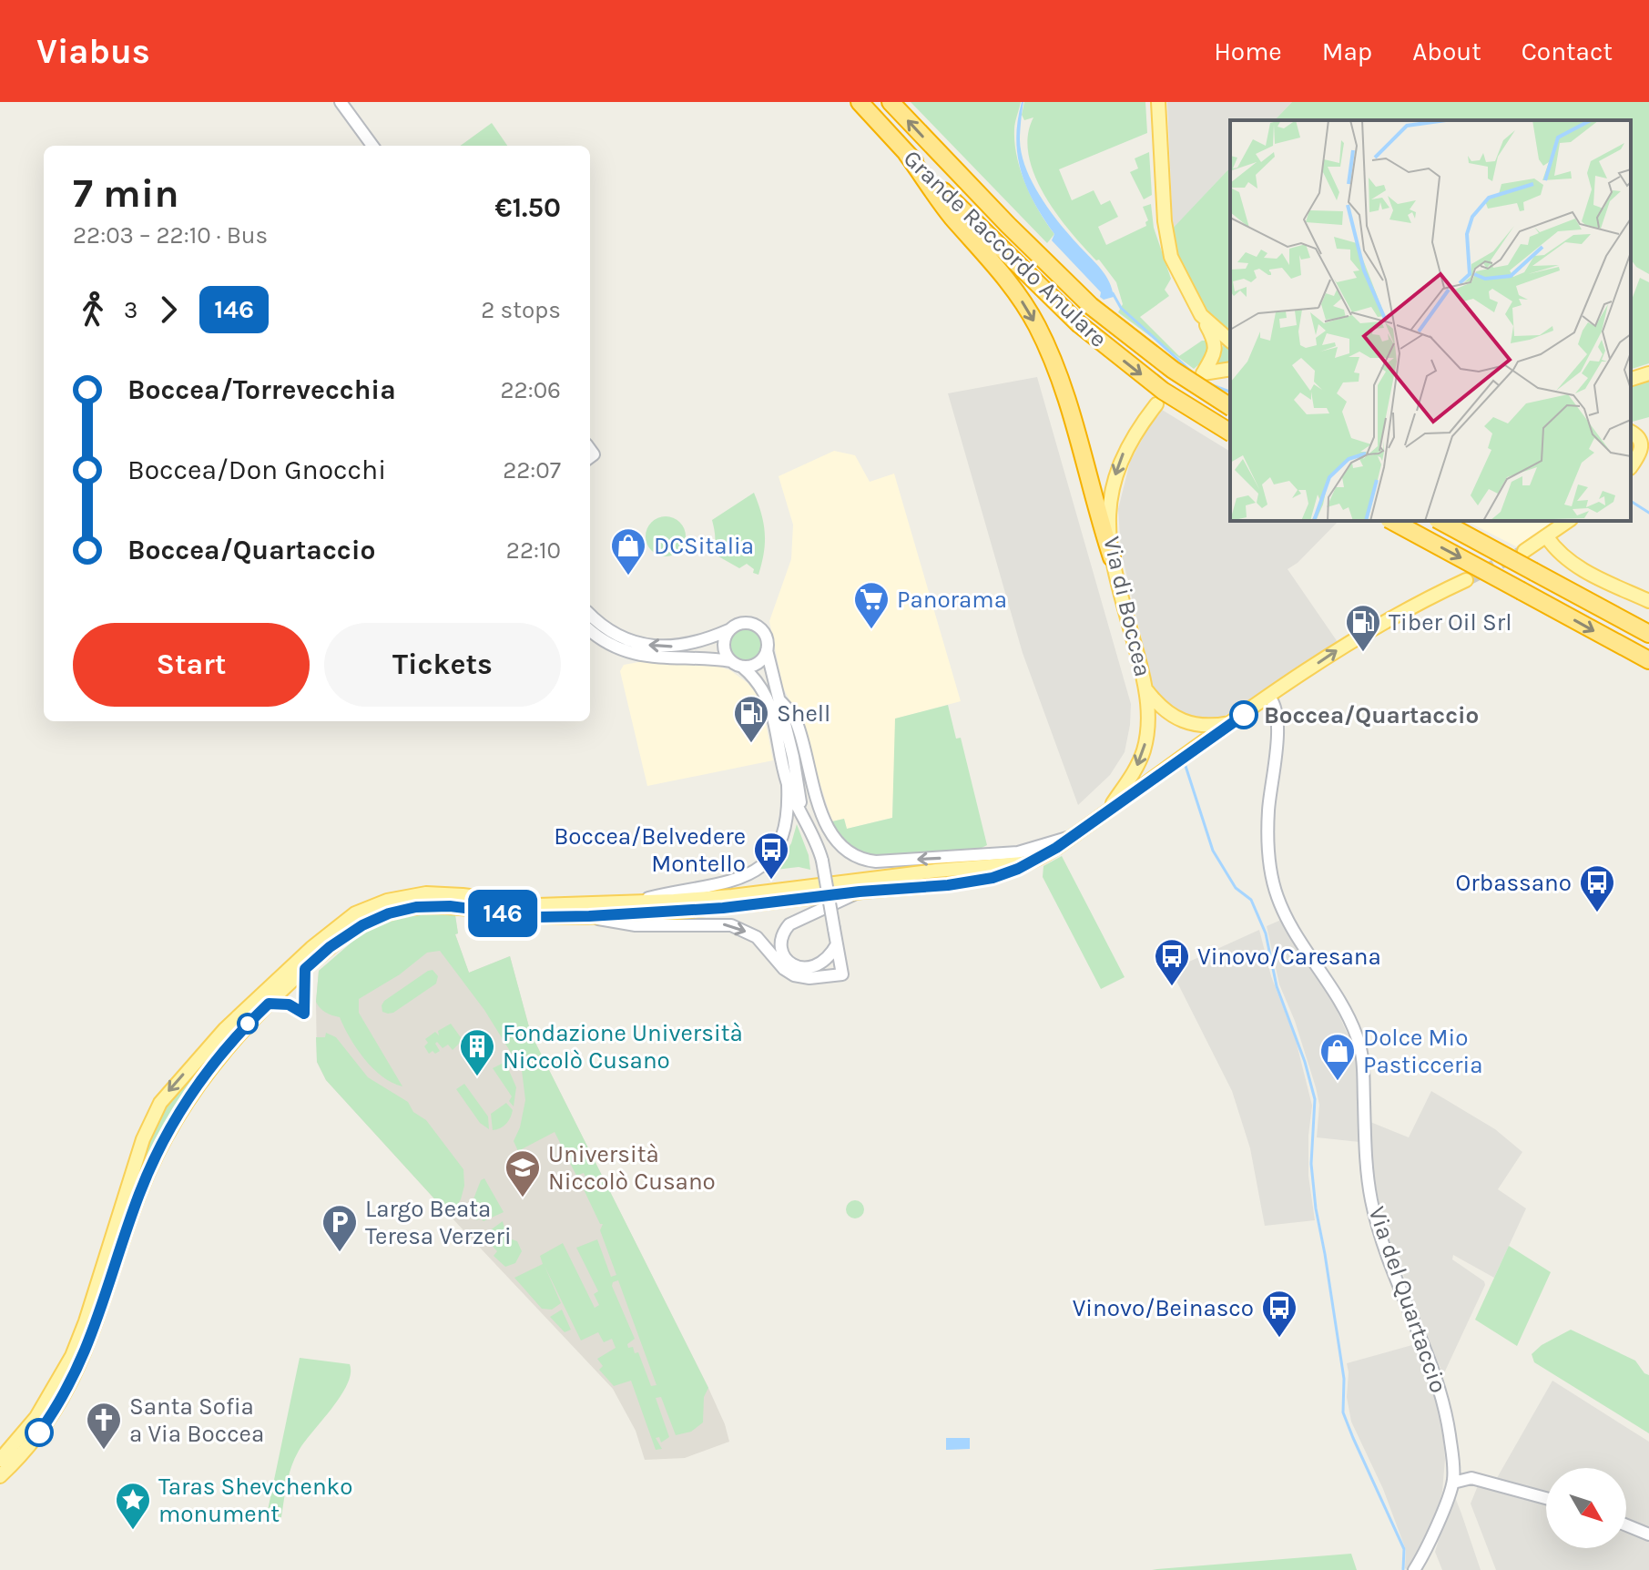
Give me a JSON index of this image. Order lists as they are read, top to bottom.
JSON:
{
  "streets": {
    "highway": ["Grande Raccordo Anulare"],
    "main road": ["Via di Boccea"],
    "street": ["Via del Quartaccio"]
  },
  "crossings": [
    ["Via di Boccea", "Via del Quartaccio"]
  ],
  "places": {
    "shop": ["DCSitalia", "Dolce Mio Pasticceria"],
    "supermarket": ["Panorama"],
    "fuel station": ["Tiber Oil Srl", "Shell"],
    "other": ["Boccea/Quartaccio"],
    "bus stop": [
      "Boccea/Belvedere Montello",
      "Orbassano",
      "Vinovo/Caresana",
      "Vinovo/Beinasco"
    ],
    "building": ["Fondazione Università Niccolò Cusano"],
    "school or university": ["Università Niccolò Cusano"],
    "parking": ["Largo Beata Teresa Verzeri"],
    "church": ["Santa Sofia a Via Boccea"],
    "place": ["Taras Shevchenko monument"]
  },
  "lines": ["bus line 146"],
  "north": "bottom right",
  "page": {
    "header": "Viabus",
    "nav": [
      "Home",
      "Map",
      "About",
      "Contact"
    ],
    "on_map": "146",
    "heading": ["7 min", "22:03 – 22:10 · Bus", "€1.50"],
    "legs": ["3", "146", "2 stops"],
    "list": [
      {
        "name": "Boccea/Torrevecchia",
        "value": "22:06"
      },
      {
        "name": "Boccea/Don Gnocchi",
        "value": "22:07"
      },
      {
        "name": "Boccea/Quartaccio",
        "value": "22:10"
      }
    ],
    "buttons": ["Start", "Tickets"]
  }
}
